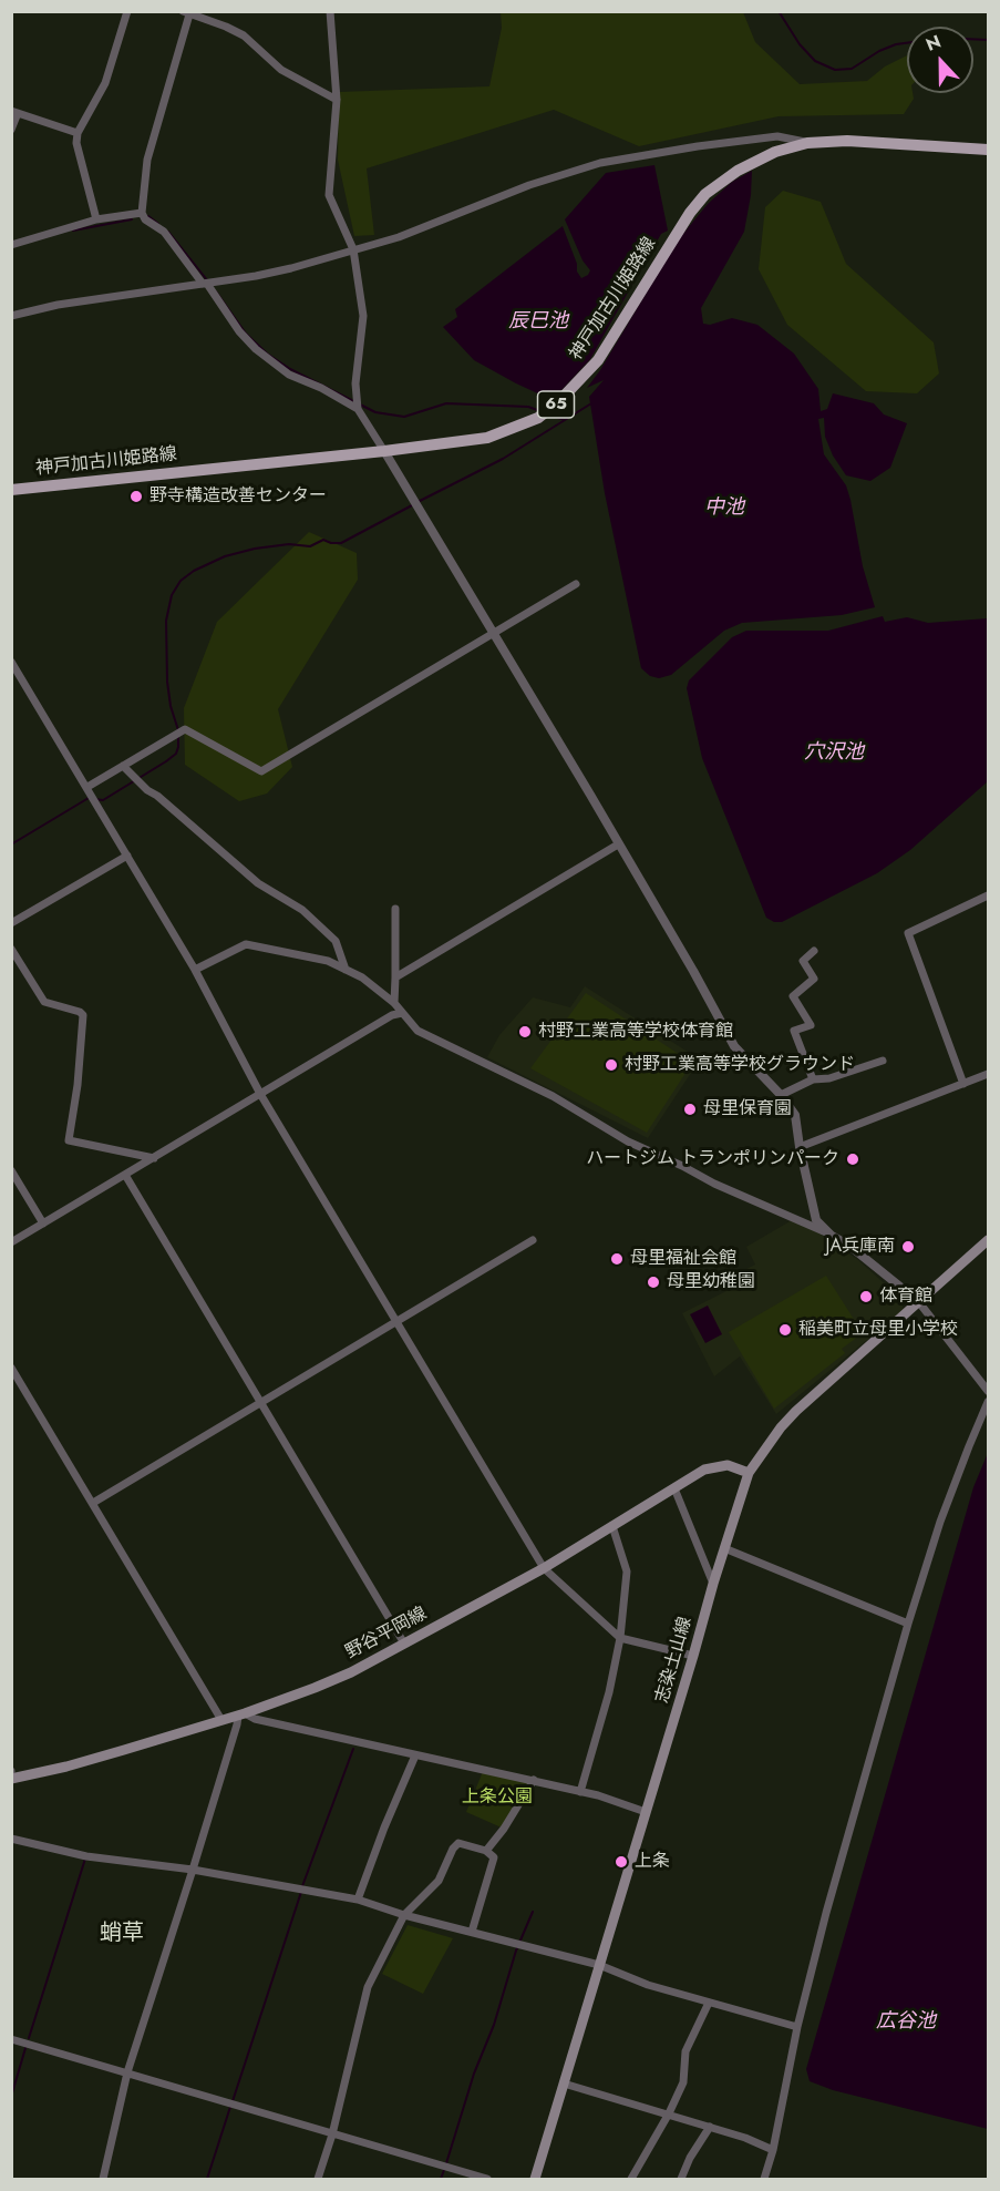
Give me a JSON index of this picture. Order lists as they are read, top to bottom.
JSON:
{
  "streets": {
    "main road": [
      "神戸加古川姫路線",
      "65",
      "野谷平岡線",
      "志染土山線"
    ]
  },
  "crossings": [
    ["野谷平岡線", "志染土山線"]
  ],
  "districts": ["蛸草"],
  "water": [
    "辰巳池",
    "中池",
    "穴沢池",
    "広谷池"
  ],
  "parks": ["上条公園"],
  "places": [
    "野寺構造改善センター",
    "村野工業高等学校体育館",
    "村野工業高等学校グラウンド",
    "母里保育園",
    "ハートジム トランポリンパーク",
    "JA兵庫南",
    "母里福祉会館",
    "母里幼稚園",
    "体育館",
    "稲美町立母里小学校",
    "上条"
  ],
  "north": "top"
}
